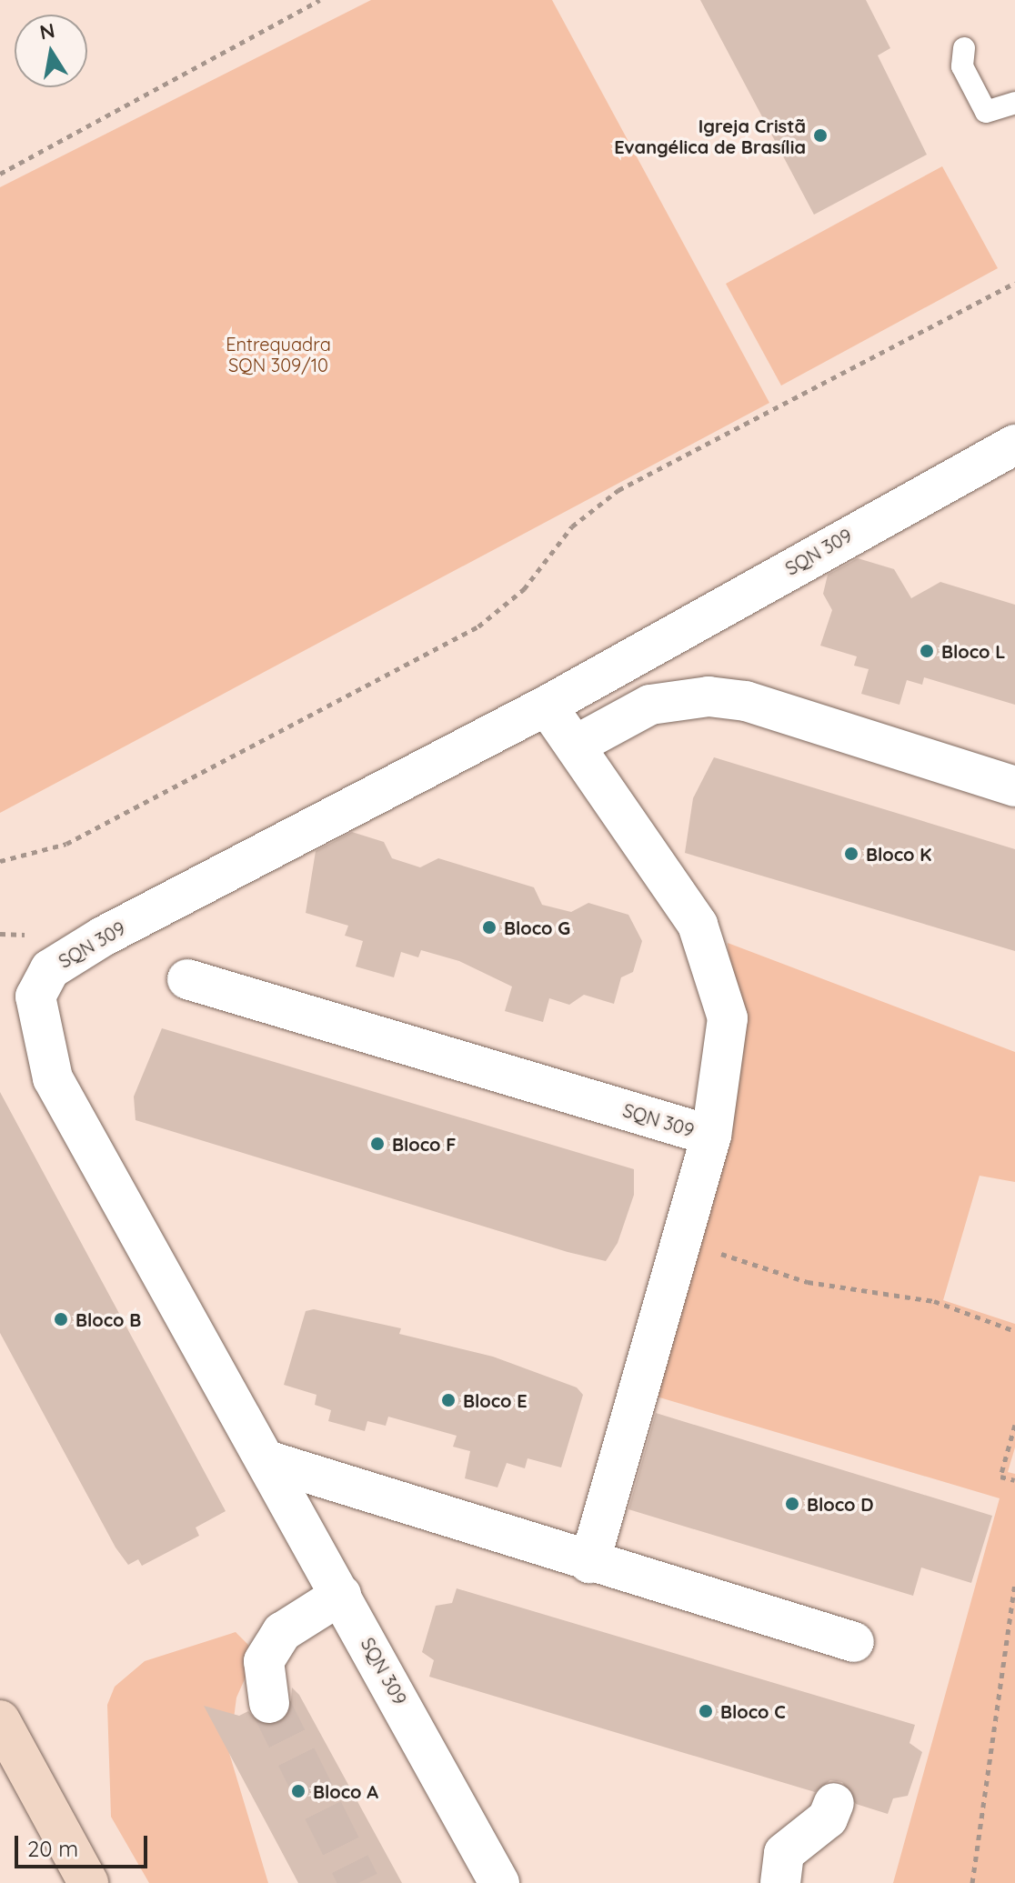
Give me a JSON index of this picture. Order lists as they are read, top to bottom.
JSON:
{
  "streets": {
    "street": ["SQN 309"]
  },
  "parks": ["Entrequadra SQN 309/10"],
  "places": [
    "Igreja Cristã Evangélica de Brasília",
    "Bloco L",
    "Bloco K",
    "Bloco G",
    "Bloco F",
    "Bloco B",
    "Bloco E",
    "Bloco D",
    "Bloco C",
    "Bloco A"
  ],
  "scale_bar": "20 m",
  "north": "top"
}
